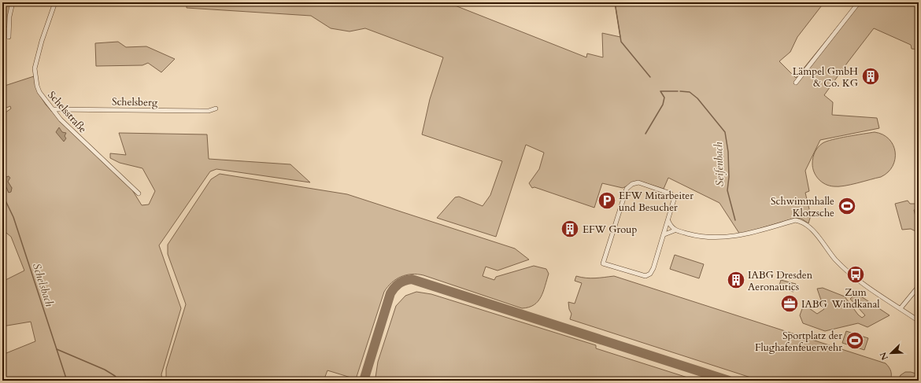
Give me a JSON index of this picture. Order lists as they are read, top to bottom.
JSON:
{
  "streets": {
    "street": ["Schelsberg", "Schelsstraße"]
  },
  "crossings": [
    ["Schelsberg", "Schelsstraße"]
  ],
  "water": ["Seifenbach", "Schelsbach"],
  "places": {
    "building": ["Lämpel GmbH & Co. KG", "EFW Group", "IABG Dresden Aeronautics"],
    "parking": ["EFW Mitarbeiter und Besucher"],
    "sports": ["Schwimmhalle Klotzsche", "Sportplatz der Flughafenfeuerwehr"],
    "bus stop": ["Zum Windkanal"],
    "office": ["IABG"]
  },
  "north": "bottom left"
}
